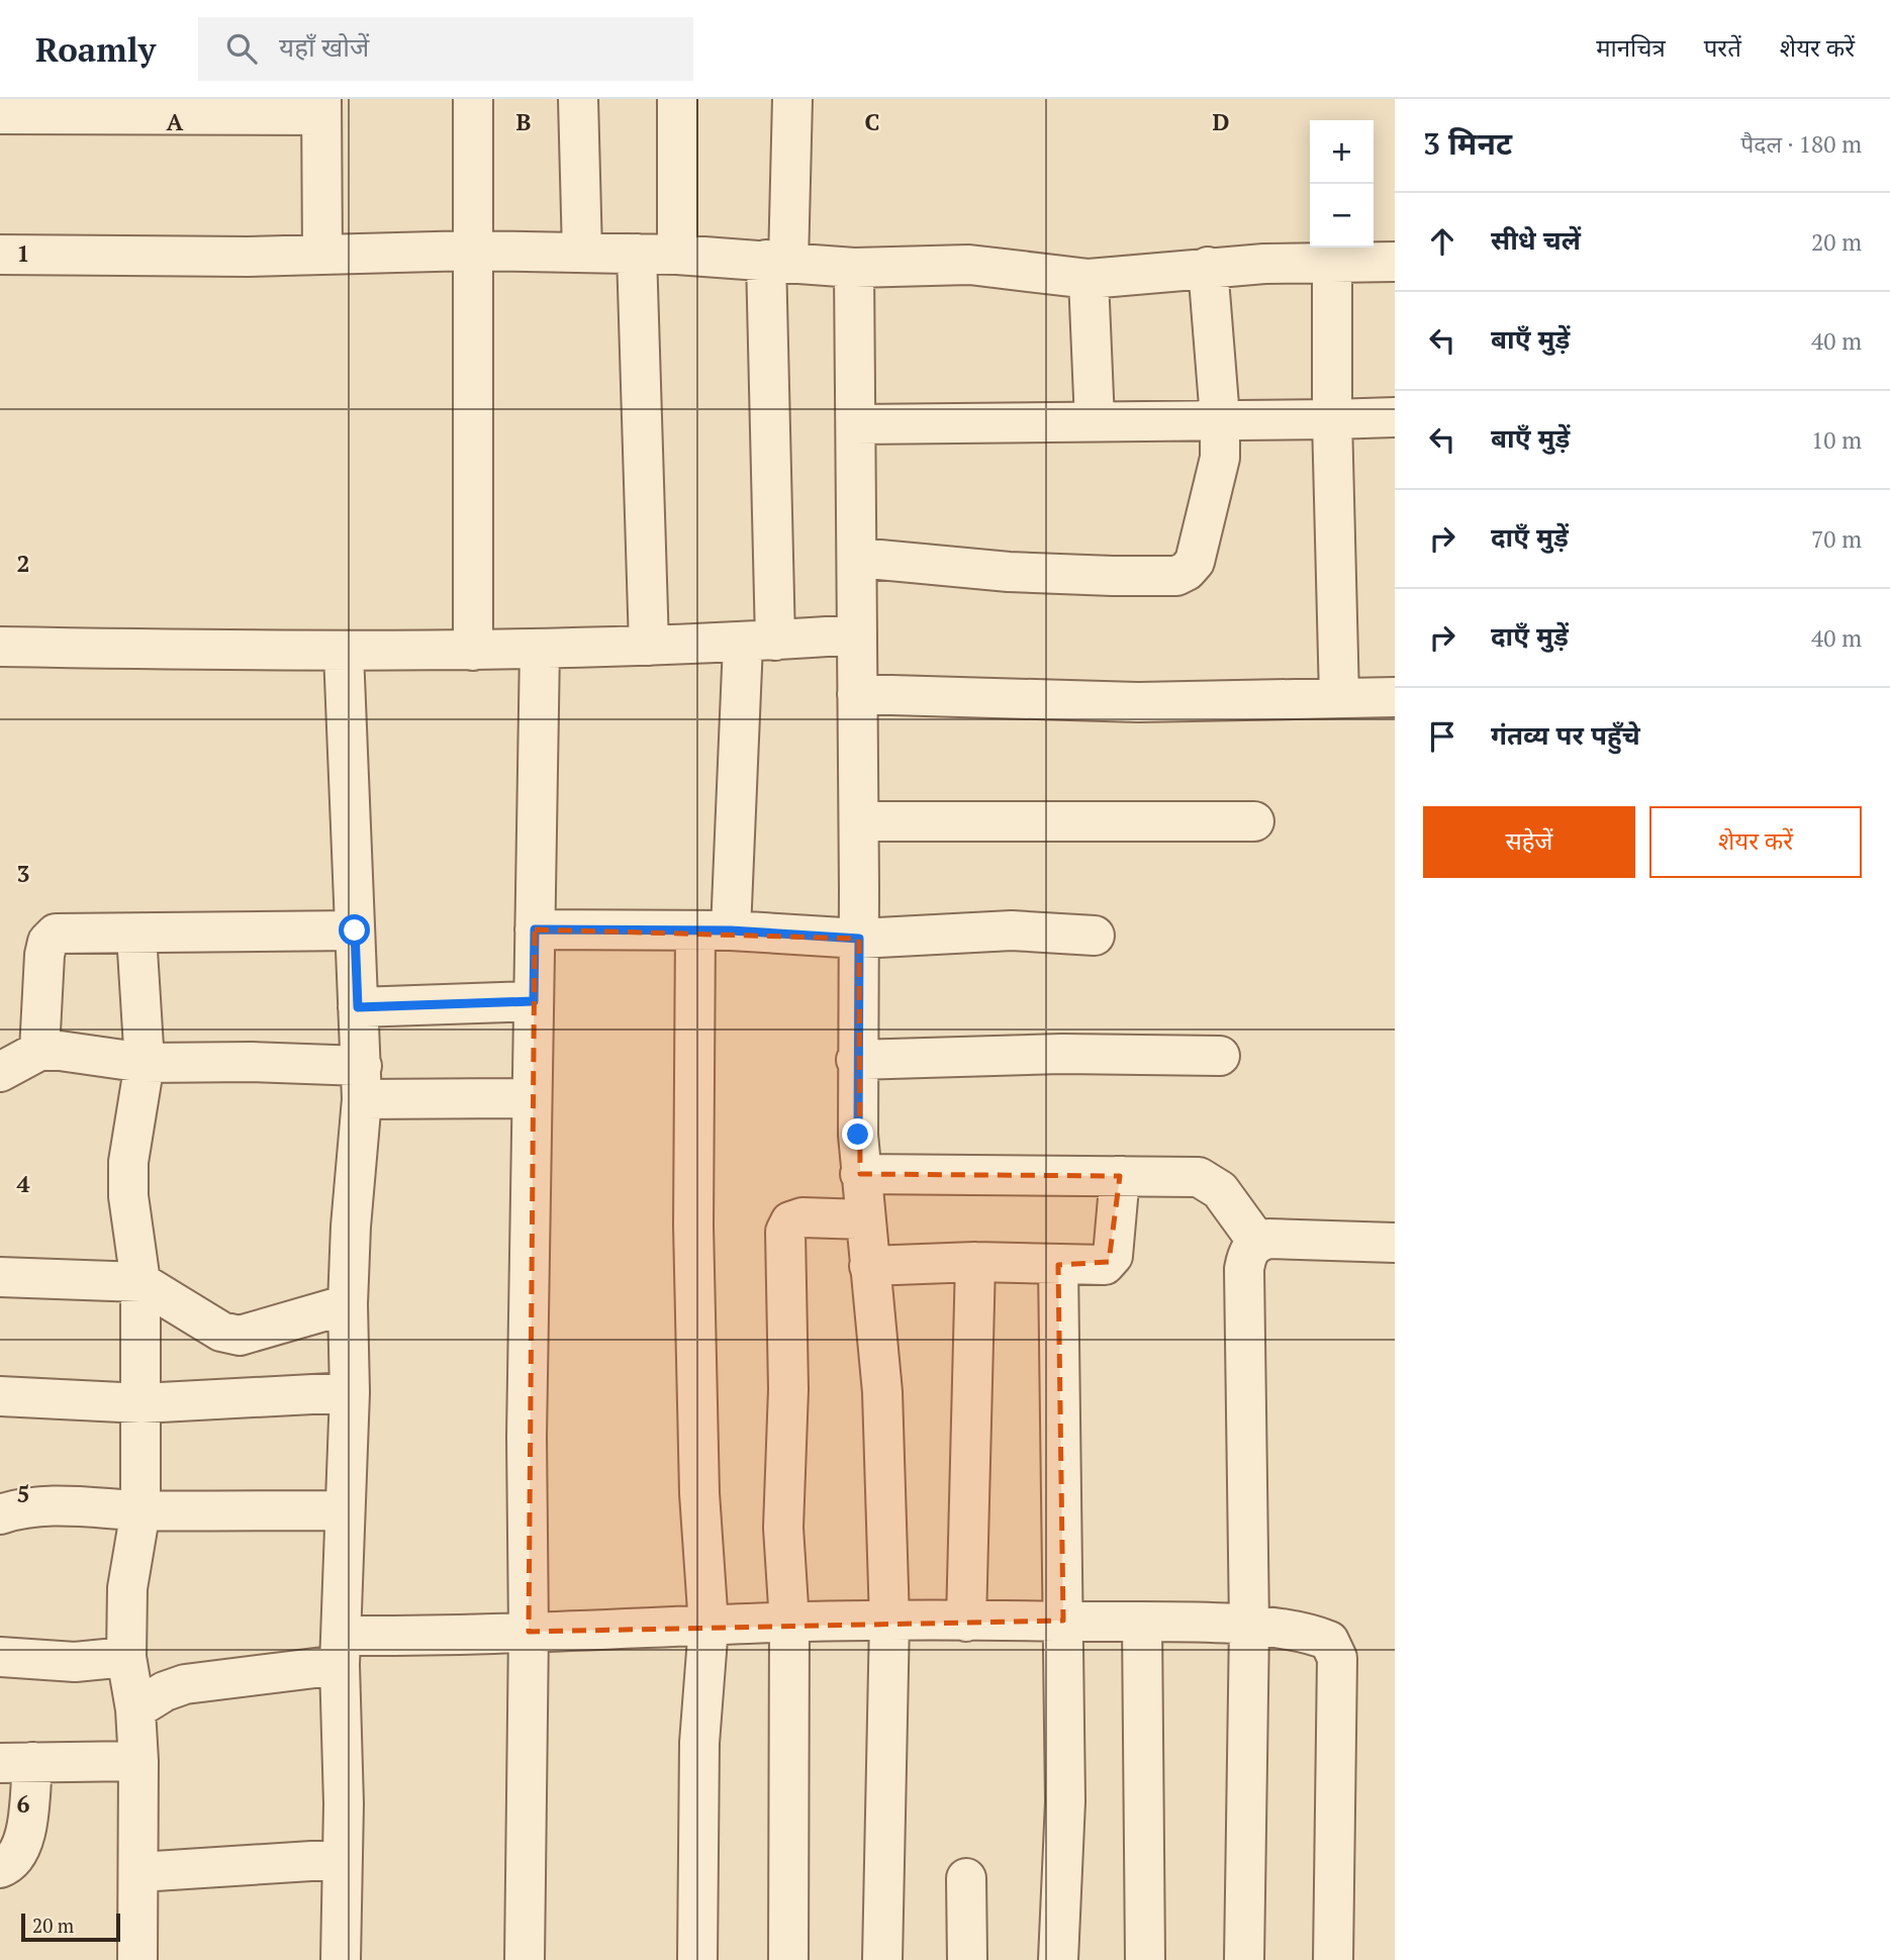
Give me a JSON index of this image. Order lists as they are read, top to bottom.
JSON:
{
  "scale_bar": "20 m",
  "page": {
    "header": "Roamly",
    "search": "यहाँ खोजें",
    "nav": ["मानचित्र", "परतें", "शेयर करें"],
    "heading": ["3 मिनट", "पैदल · 180 m"],
    "map_buttons": ["+", "−"],
    "list": [
      ["सीधे चलें", "20 m"],
      ["बाएँ मुड़ें", "40 m"],
      ["बाएँ मुड़ें", "10 m"],
      ["दाएँ मुड़ें", "70 m"],
      ["दाएँ मुड़ें", "40 m"],
      "गंतव्य पर पहुँचे"
    ],
    "buttons": ["सहेजें", "शेयर करें"],
    "scale": "20 m"
  },
  "grid": {
    "columns": [
      "A",
      "B",
      "C",
      "D"
    ],
    "rows": [
      "1",
      "2",
      "3",
      "4",
      "5",
      "6"
    ]
  }
}
